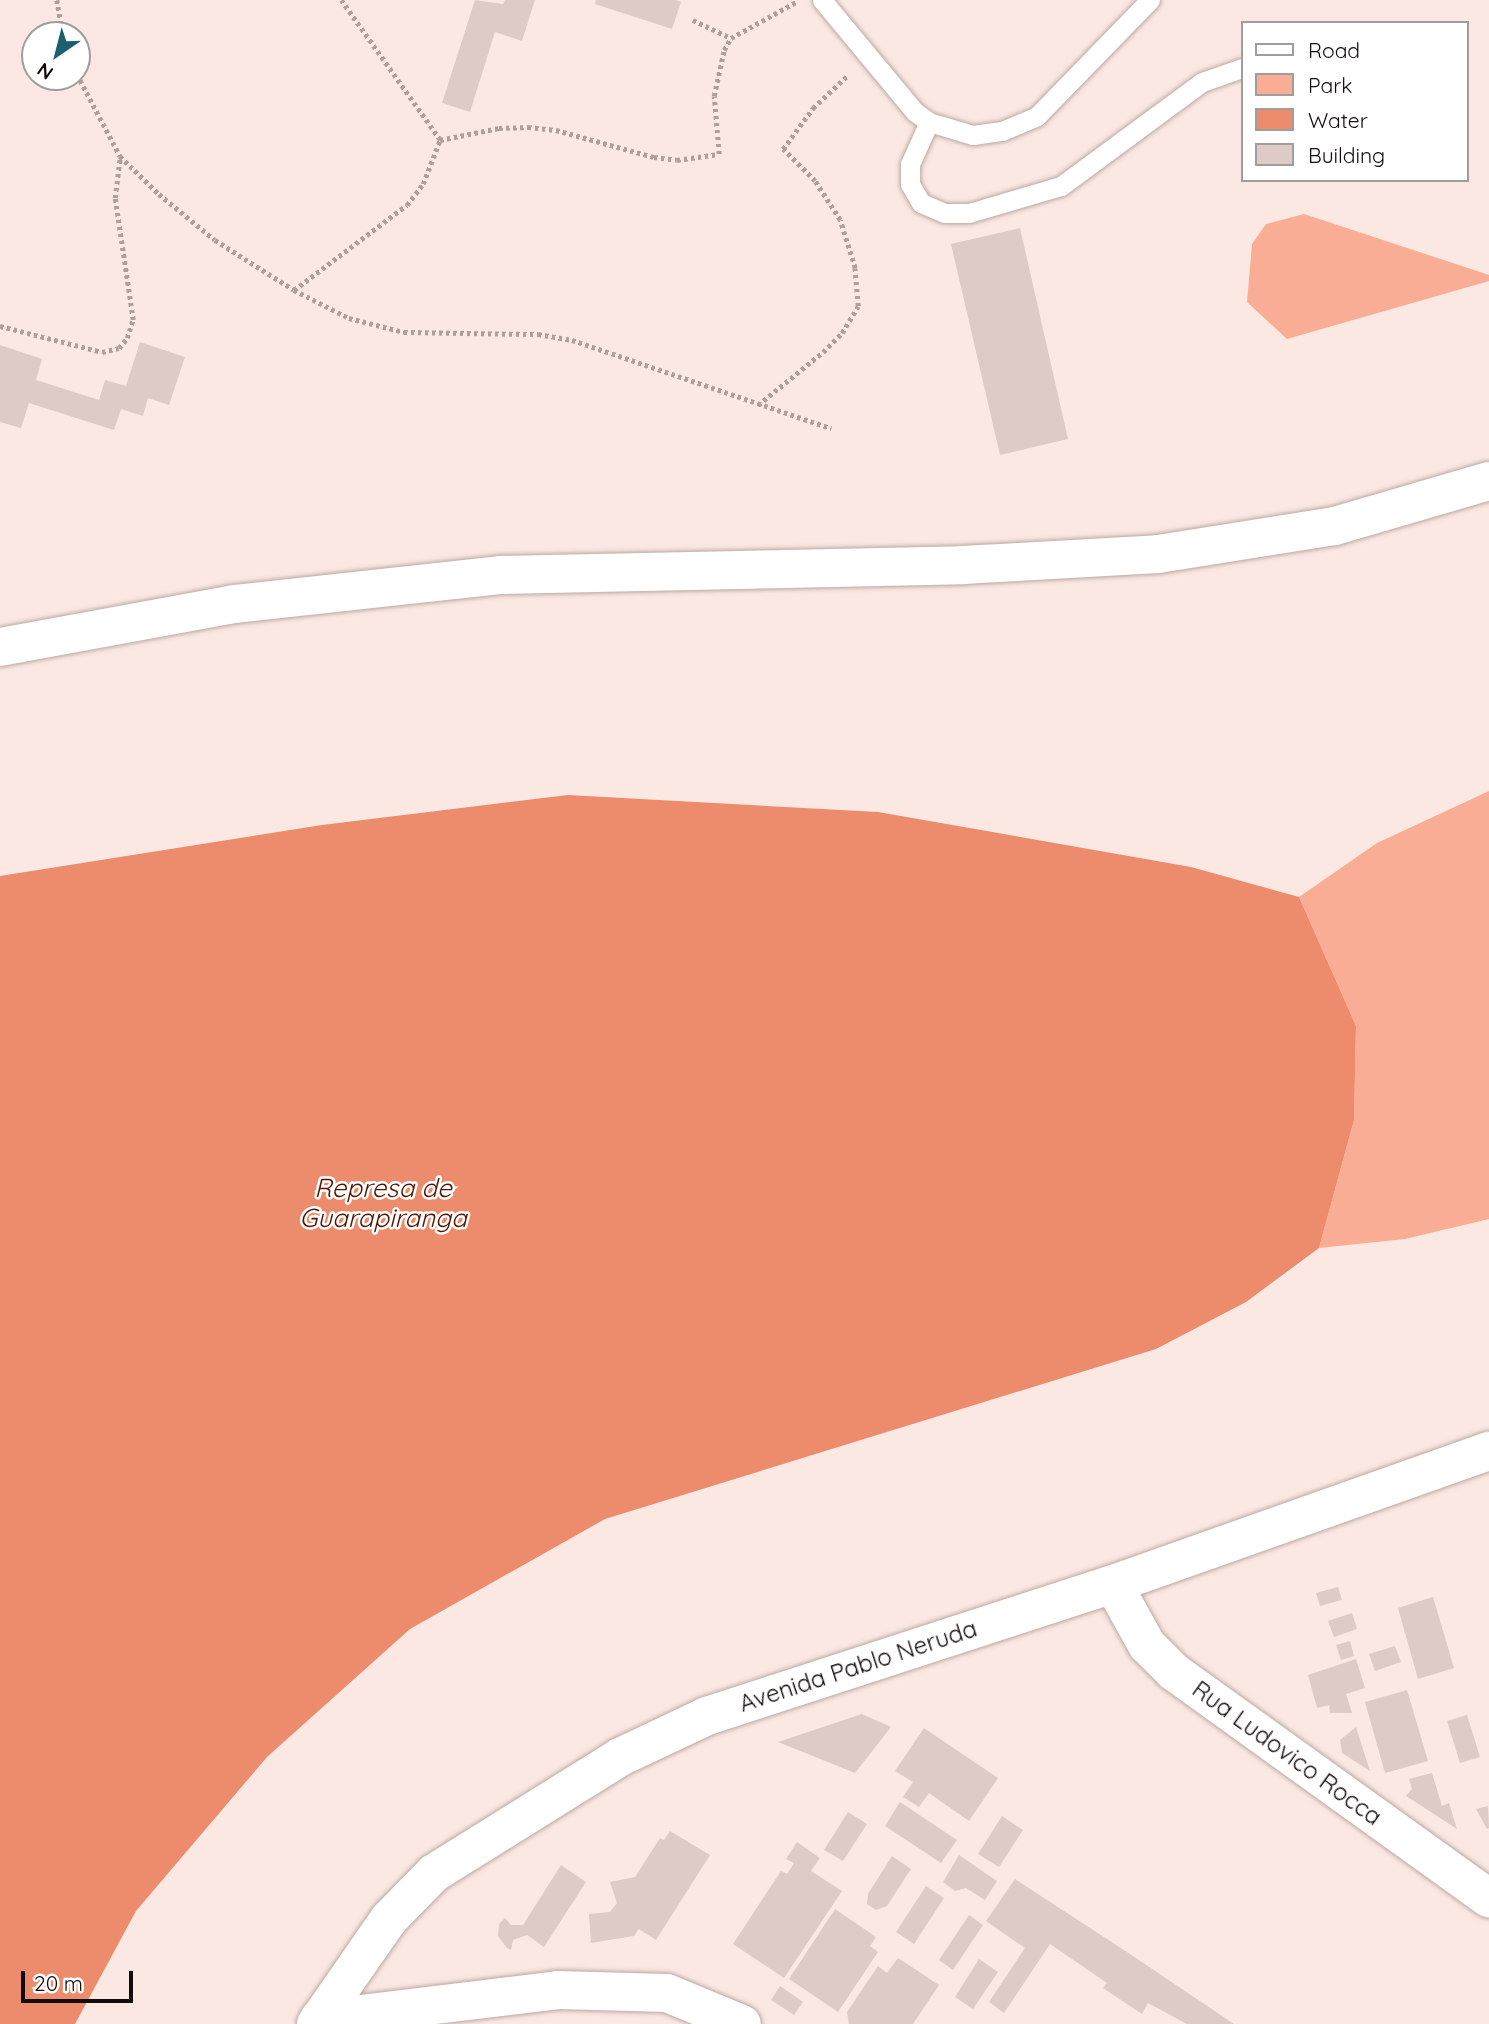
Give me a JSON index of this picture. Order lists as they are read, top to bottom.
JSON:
{
  "streets": {
    "street": ["Avenida Pablo Neruda", "Rua Ludovico Rocca"]
  },
  "crossings": [
    ["Avenida Pablo Neruda", "Rua Ludovico Rocca"]
  ],
  "water": ["Represa de Guarapiranga"],
  "legend": [
    "Road",
    "Park",
    "Water",
    "Building"
  ],
  "scale_bar": "20 m",
  "north": "bottom left"
}
